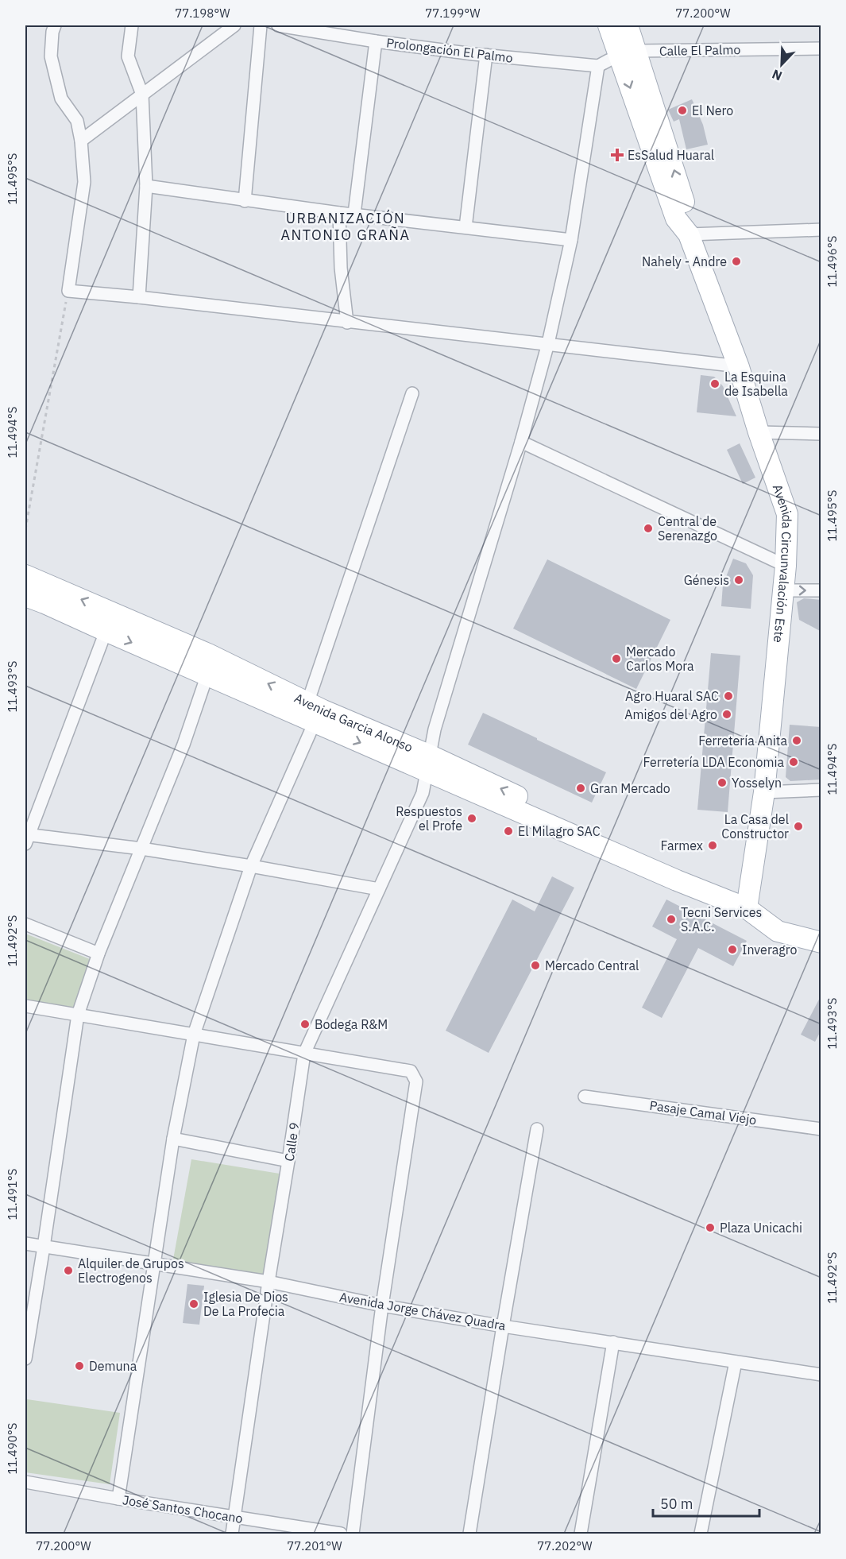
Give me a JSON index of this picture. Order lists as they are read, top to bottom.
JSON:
{
  "streets": {
    "main road": ["Avenida Circunvalación Este", "Avenida Garcia Alonso"],
    "street": [
      "Prolongación El Palmo",
      "Calle El Palmo",
      "Pasaje Camal Viejo",
      "Calle 9",
      "Avenida Jorge Chávez Quadra",
      "José Santos Chocano"
    ]
  },
  "crossings": [
    ["Prolongación El Palmo", "Calle 9"],
    ["Calle El Palmo", "Avenida Circunvalación Este"],
    ["Avenida Circunvalación Este", "Avenida Garcia Alonso"],
    ["Avenida Garcia Alonso", "Calle 9"],
    ["Calle 9", "Avenida Jorge Chávez Quadra"],
    ["Calle 9", "José Santos Chocano"]
  ],
  "districts": ["URBANIZACIÓN ANTONIO GRAÑA"],
  "places": {
    "other": [
      "El Nero",
      "Nahely - Andre",
      "La Esquina de Isabella",
      "Central de Serenazgo",
      "Génesis",
      "Mercado Carlos Mora",
      "Agro Huaral SAC",
      "Amigos del Agro",
      "Ferretería Anita",
      "Ferretería LDA Economia",
      "Yosselyn",
      "Gran Mercado",
      "Respuestos el Profe",
      "La Casa del Constructor",
      "El Milagro SAC",
      "Farmex",
      "Tecni Services S.A.C.",
      "Inveragro",
      "Mercado Central",
      "Bodega R&M",
      "Plaza Unicachi",
      "Alquiler de Grupos Electrogenos",
      "Iglesia De Dios De La Profecia",
      "Demuna"
    ],
    "health": ["EsSalud Huaral"]
  },
  "scale_bar": "50 m",
  "north": "bottom left",
  "coordinates": [
    "77.198°W",
    "77.199°W",
    "77.200°W",
    "11.495°S",
    "11.496°S",
    "11.494°S",
    "11.493°S",
    "11.492°S",
    "11.491°S",
    "11.490°S",
    "77.201°W",
    "77.202°W"
  ]
}
